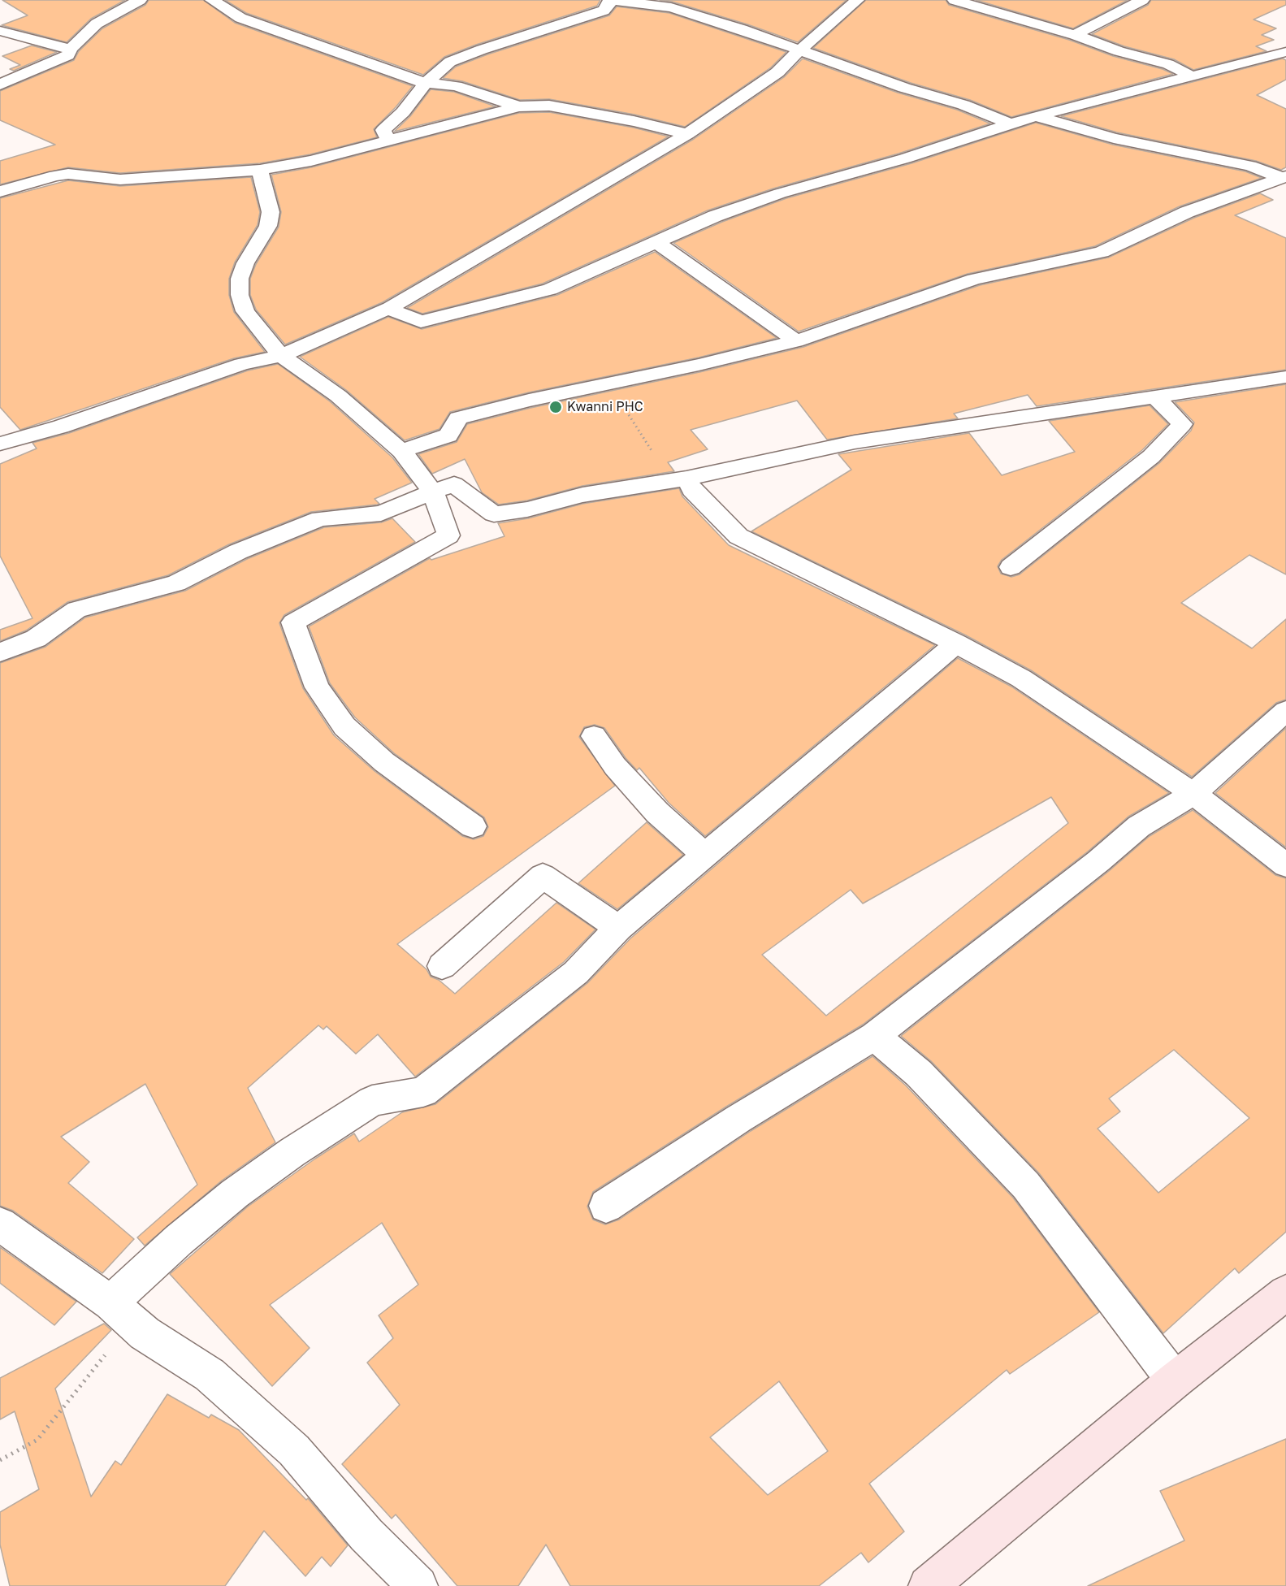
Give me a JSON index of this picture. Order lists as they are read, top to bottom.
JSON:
{
  "places": ["Kwanni PHC"]
}
